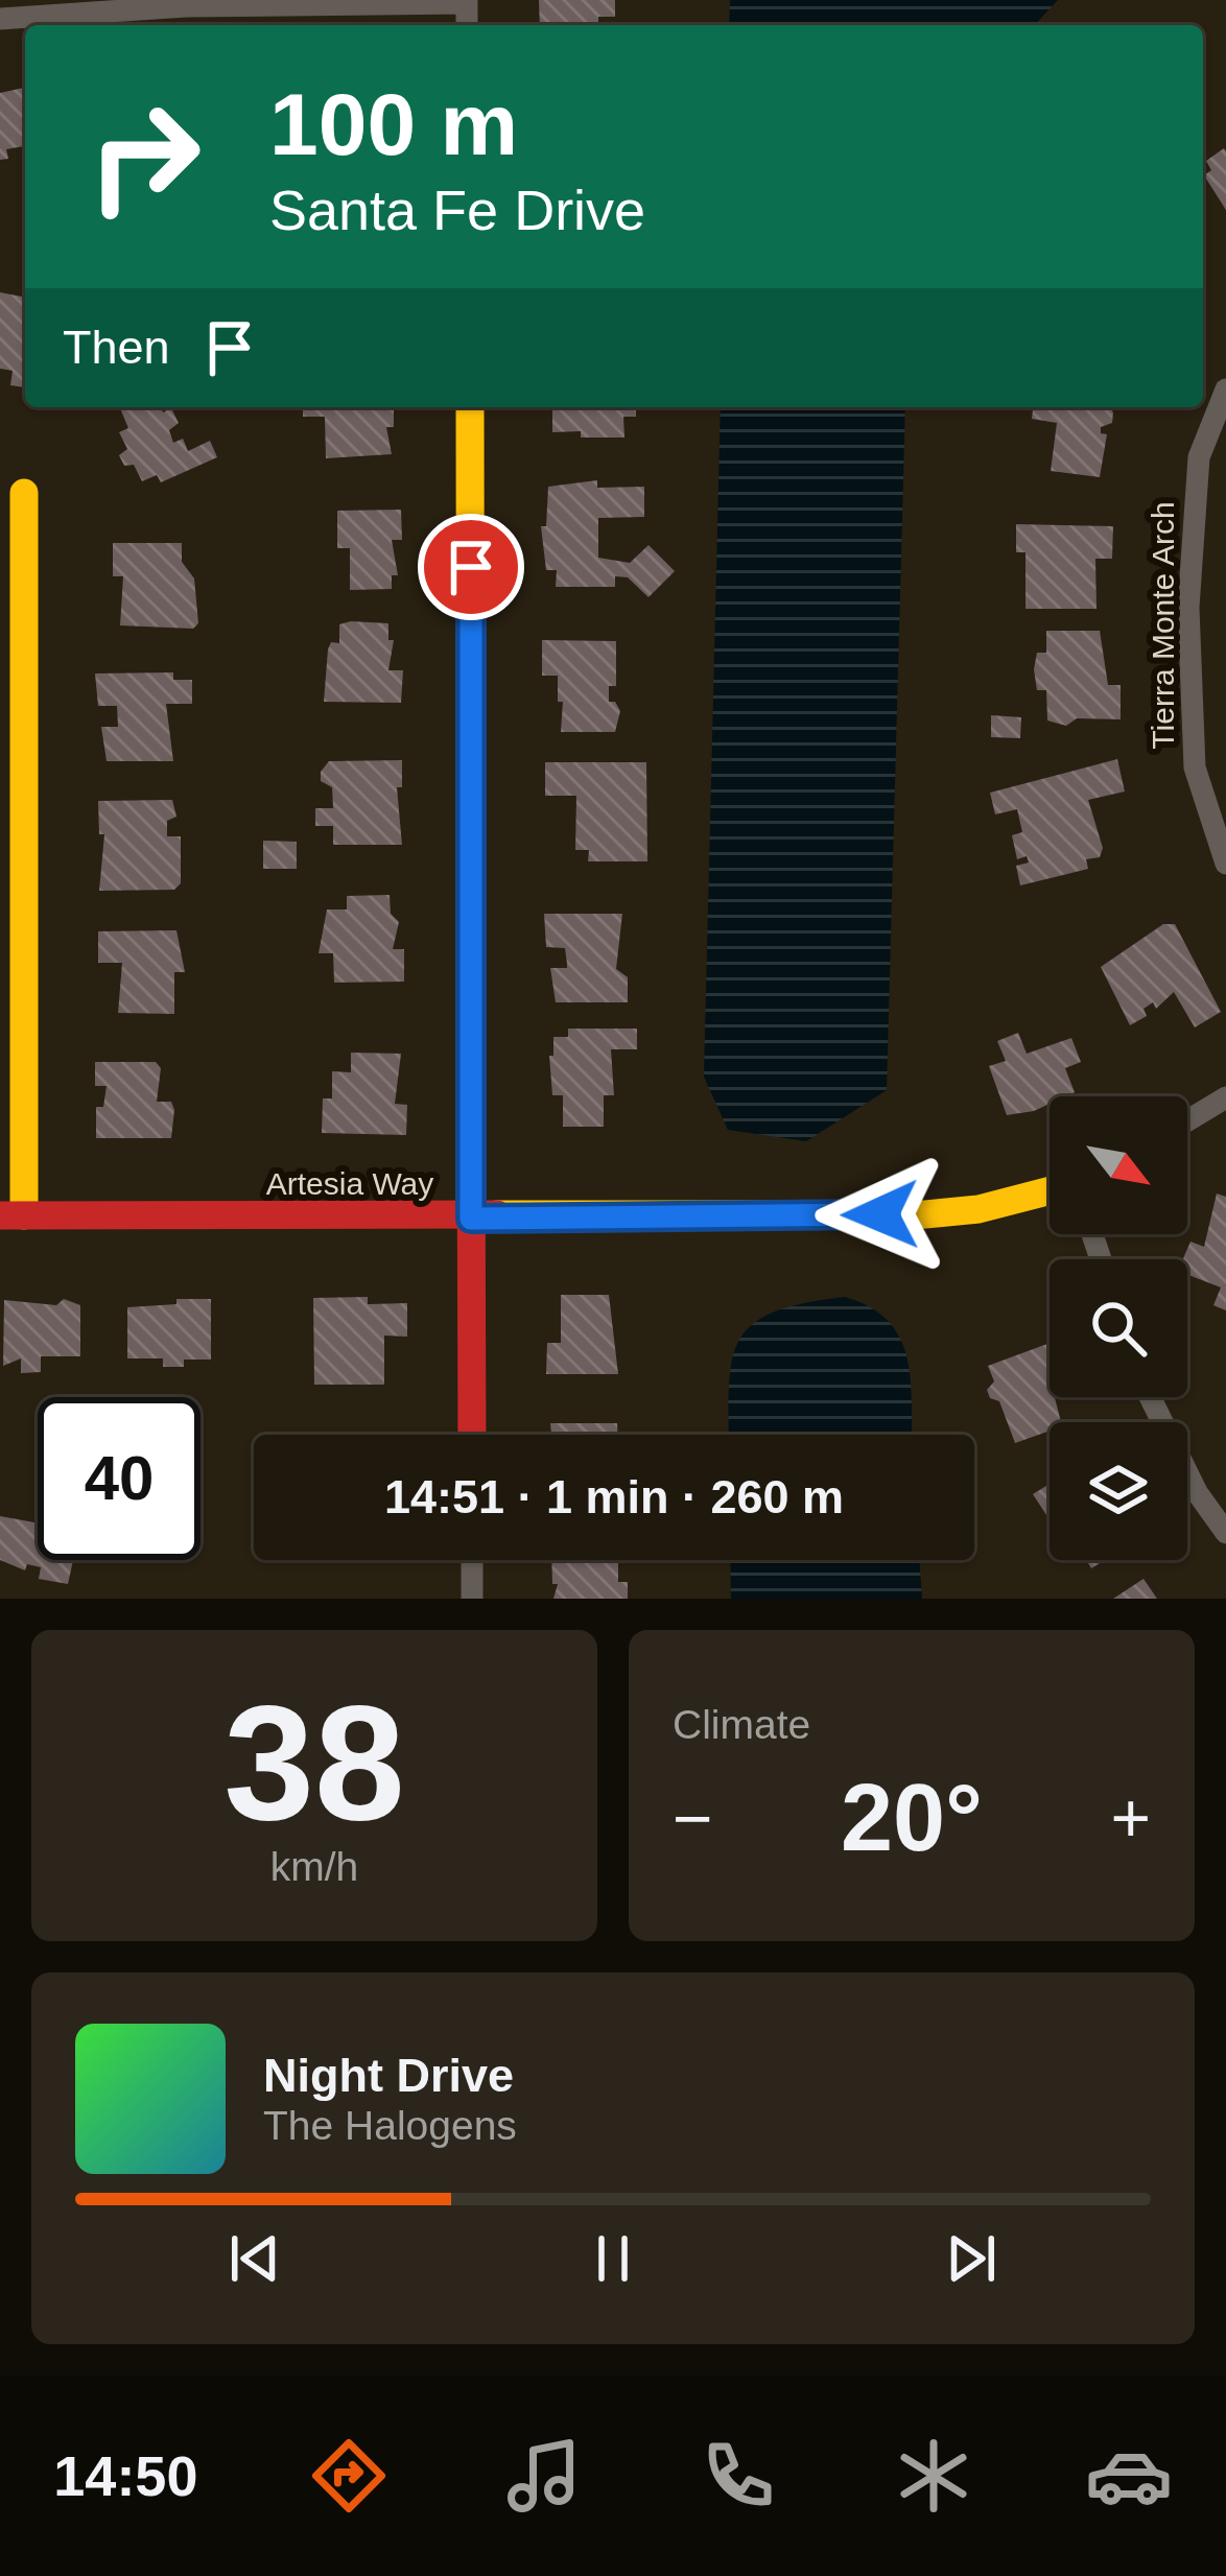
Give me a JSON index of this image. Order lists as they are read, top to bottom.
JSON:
{
  "streets": {
    "street": ["Tierra Monte Arch", "Artesia Way"]
  },
  "north": "bottom right",
  "page": {
    "turn": ["100 m", "Santa Fe Drive"],
    "then": "Then",
    "limit": "40",
    "trip": "14:51 · 1 min · 260 m",
    "tile": [
      ["38", "km/h"],
      "Climate"
    ],
    "heat": ["−", "20°", "+"],
    "song": ["Night Drive", "The Halogens"],
    "tabs": "14:50"
  }
}
